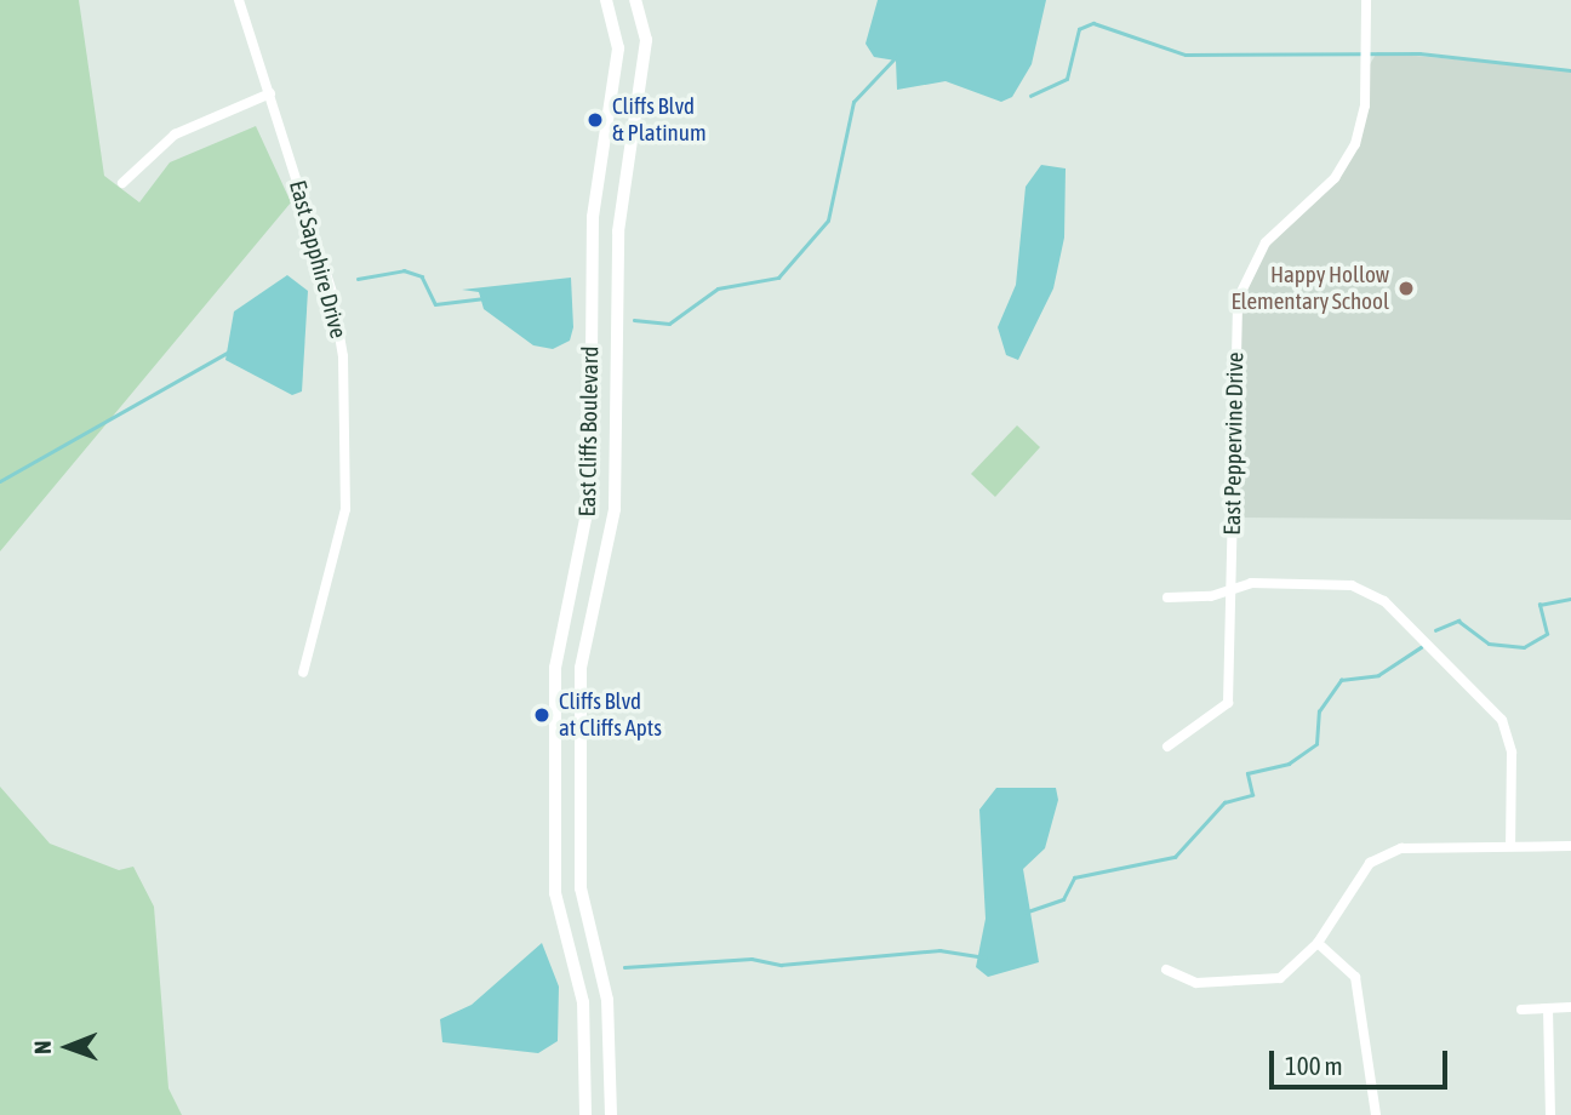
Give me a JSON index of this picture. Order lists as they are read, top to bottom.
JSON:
{
  "streets": {
    "street": ["East Sapphire Drive", "East Cliffs Boulevard", "East Peppervine Drive"]
  },
  "places": ["Cliffs Blvd & Platinum", "Happy Hollow Elementary School", "Cliffs Blvd at Cliffs Apts"],
  "scale_bar": "100 m",
  "north": "left"
}
